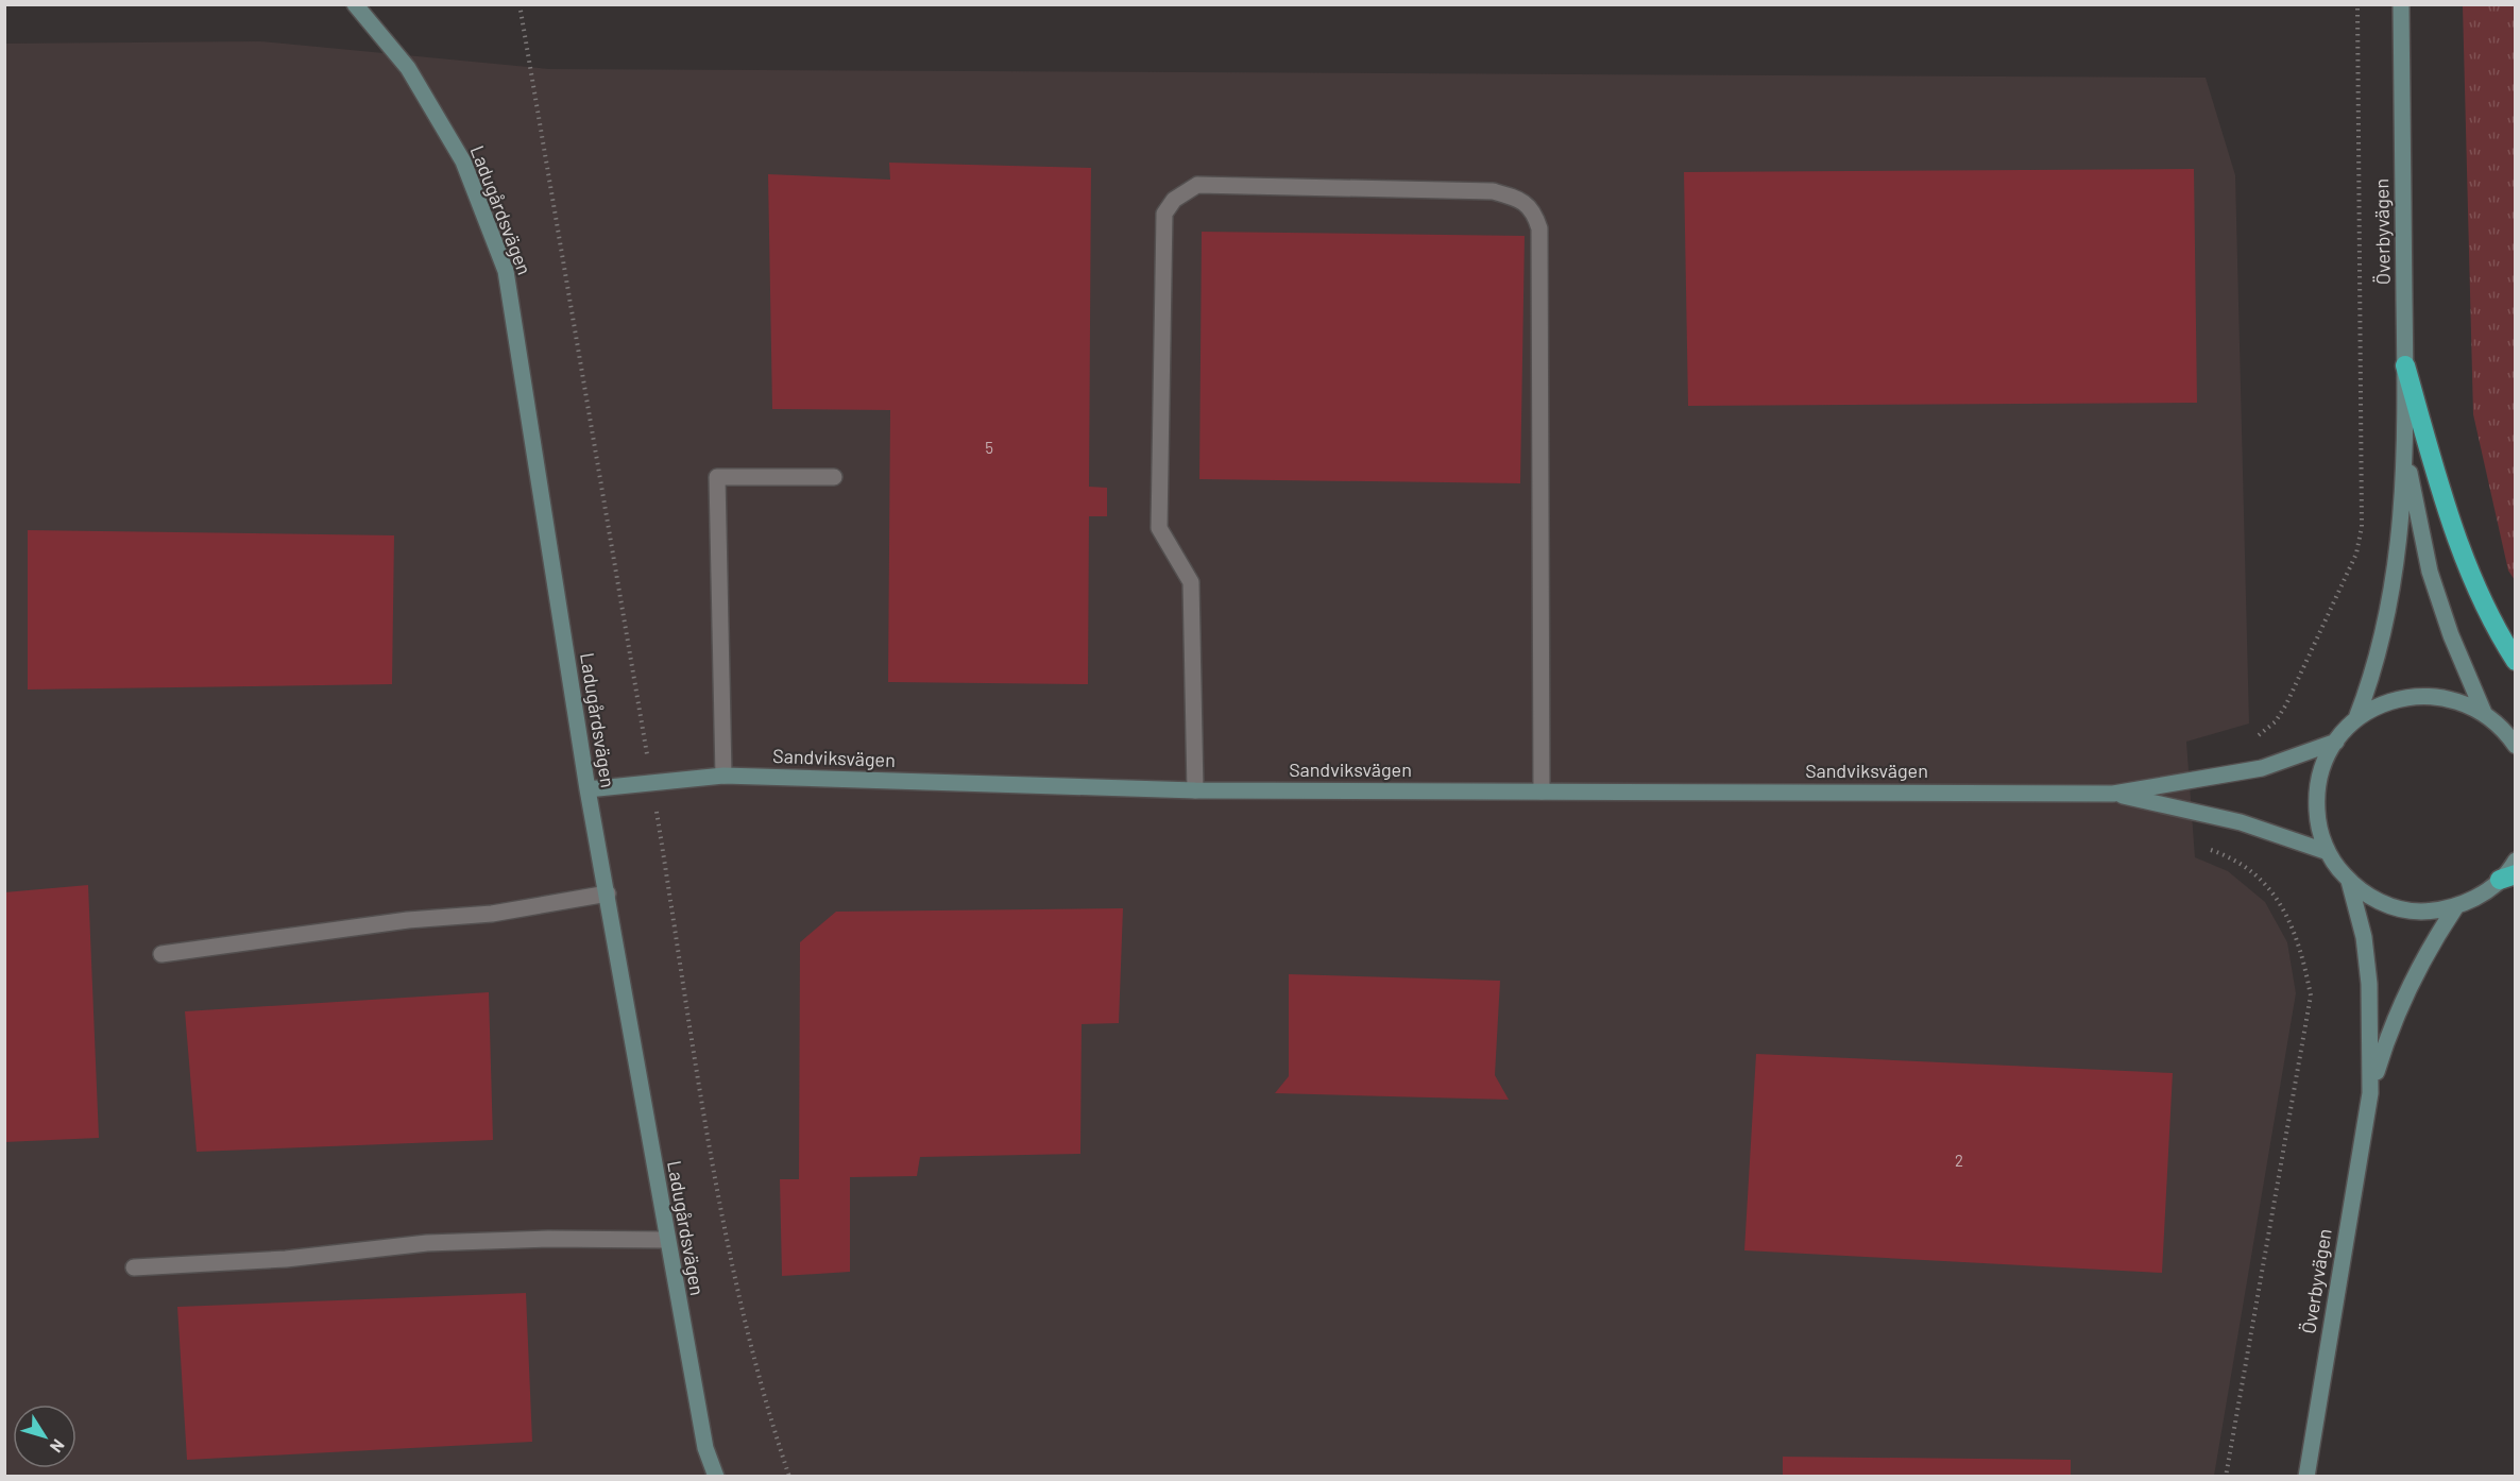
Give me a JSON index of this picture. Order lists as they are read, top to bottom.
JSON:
{
  "streets": {
    "street": ["Ladugårdsvägen", "Överbyvägen", "Sandviksvägen"]
  },
  "crossings": [
    ["Ladugårdsvägen", "Sandviksvägen"]
  ],
  "house_numbers": ["5", "2"],
  "north": "bottom right"
}
